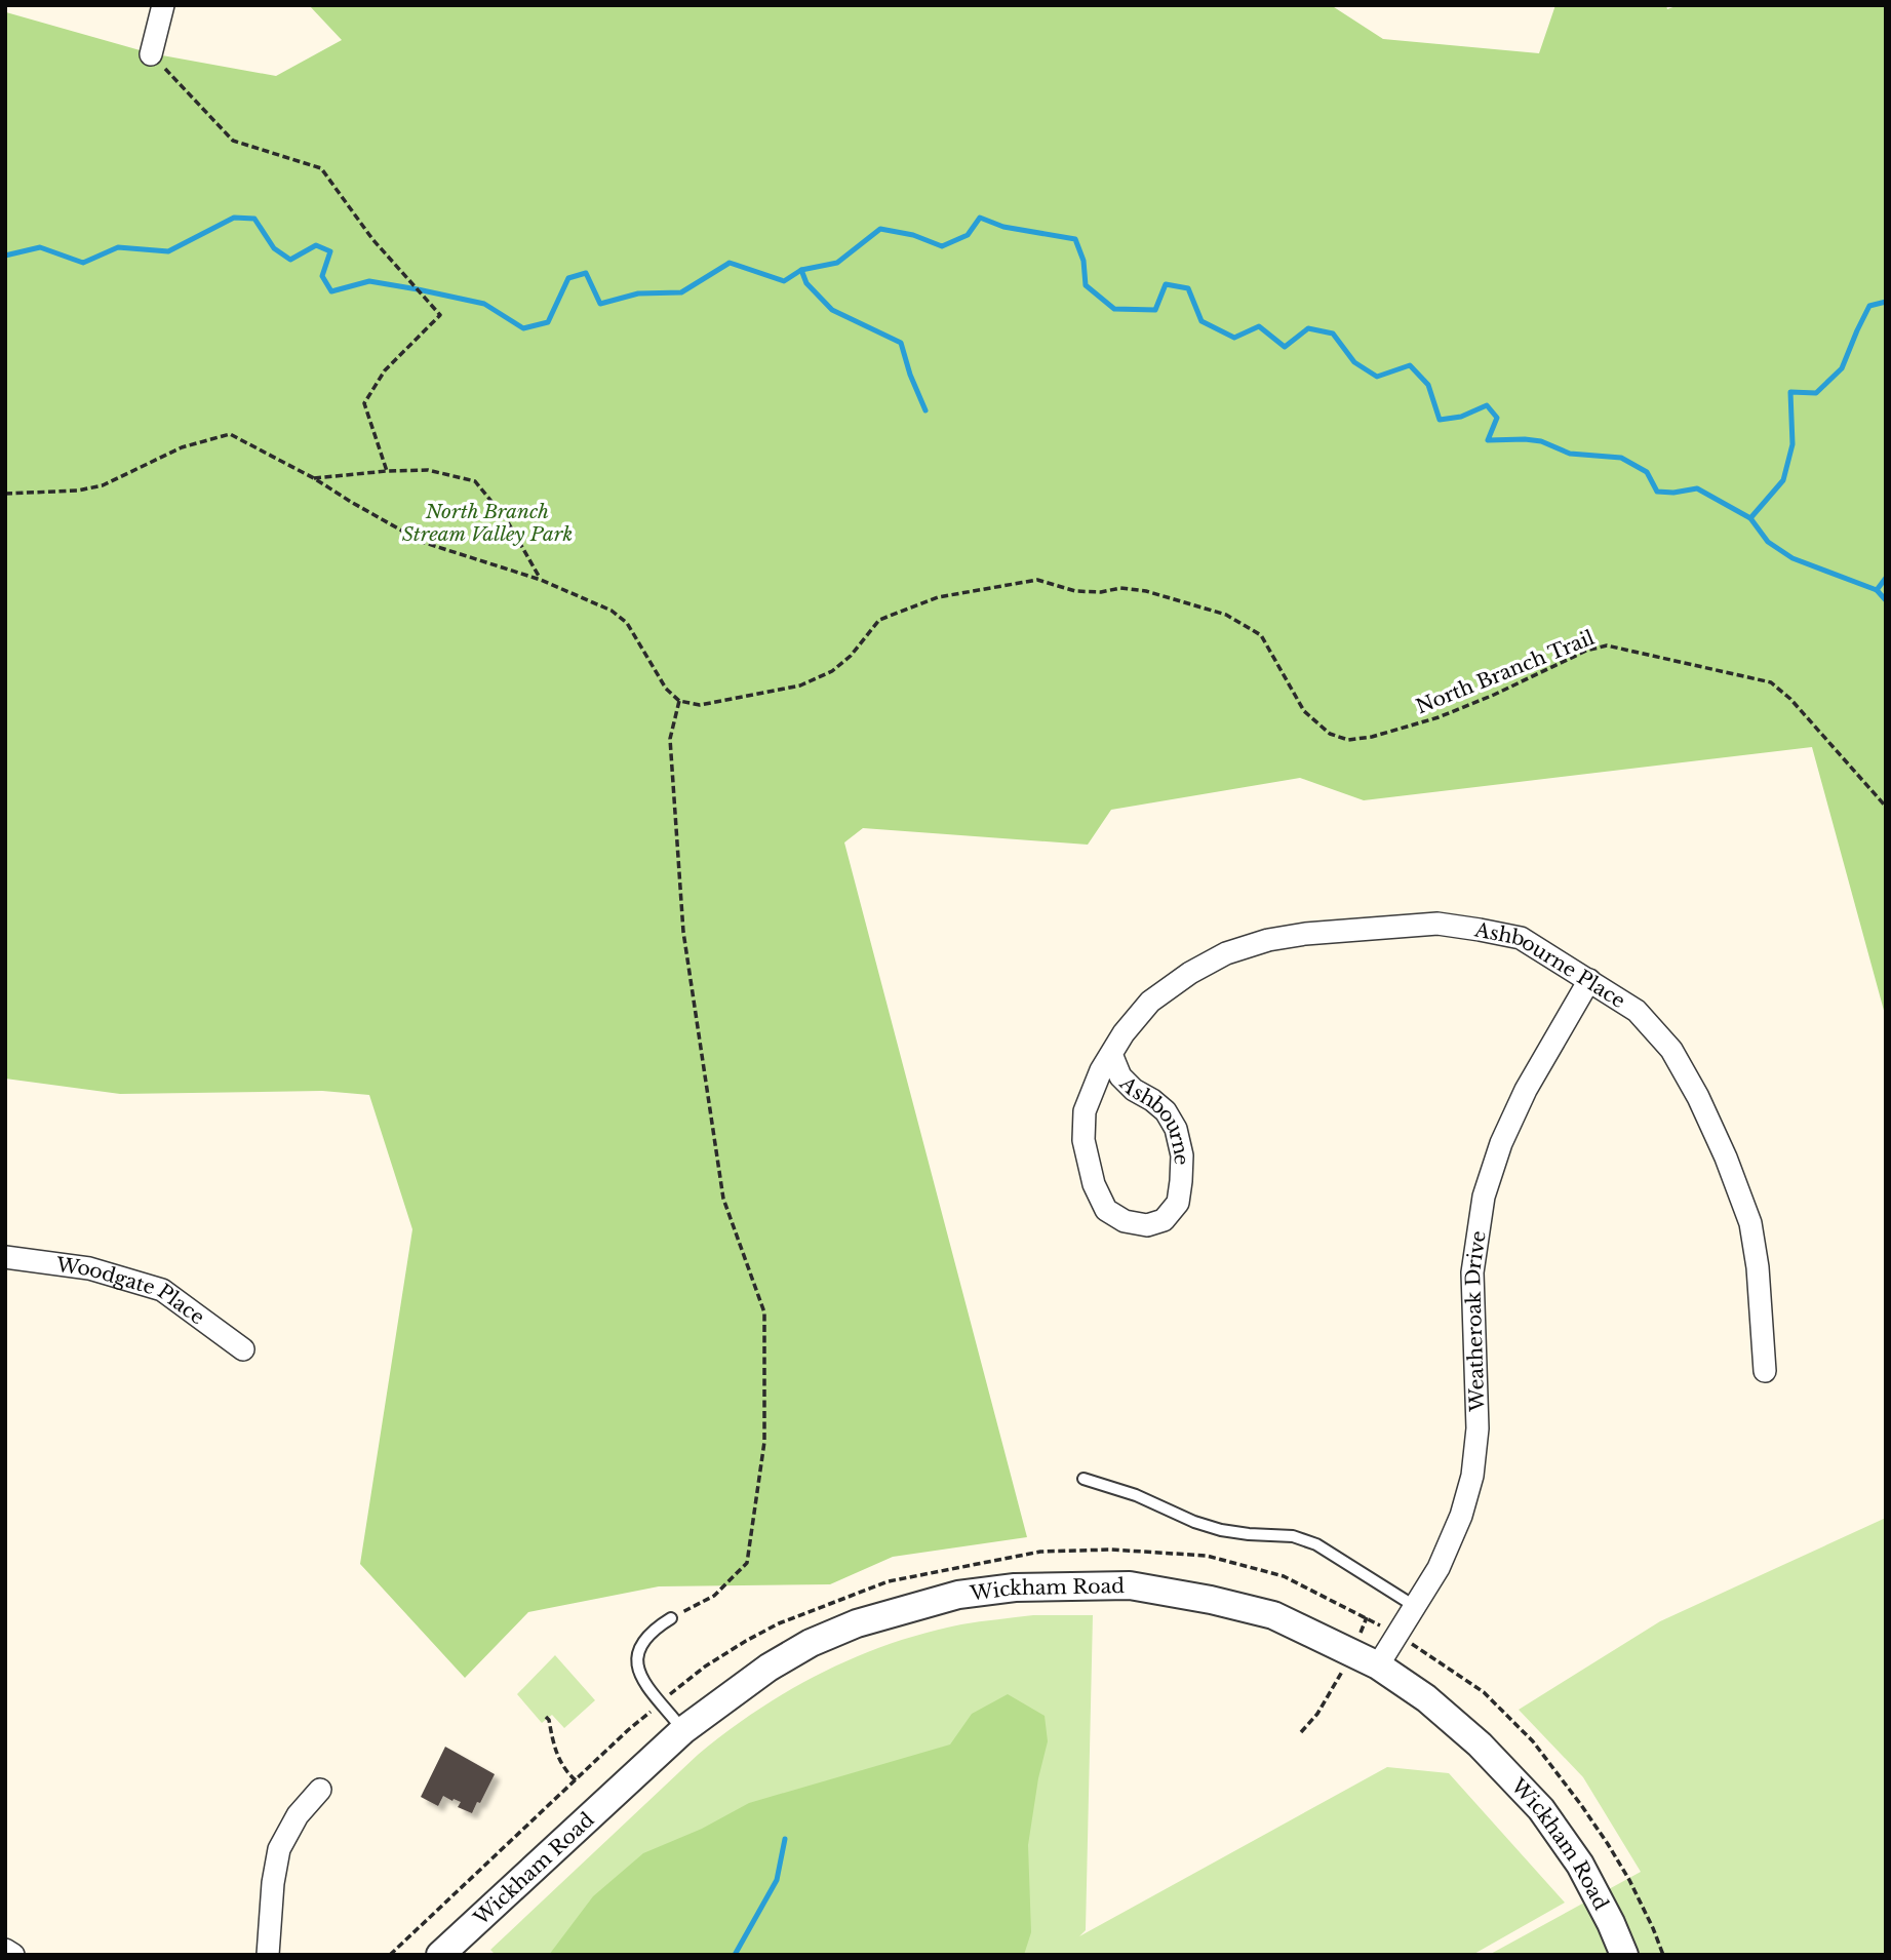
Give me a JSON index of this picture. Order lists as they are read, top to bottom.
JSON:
{
  "streets": {
    "street": [
      "Ashbourne Place",
      "Ashbourne",
      "Woodgate Place",
      "Weatheroak Drive",
      "Wickham Road"
    ],
    "path": ["North Branch Trail"]
  },
  "crossings": [
    ["Ashbourne Place", "Ashbourne"],
    ["Ashbourne Place", "Weatheroak Drive"],
    ["Weatheroak Drive", "Wickham Road"]
  ],
  "parks": ["North Branch Stream Valley Park"]
}
